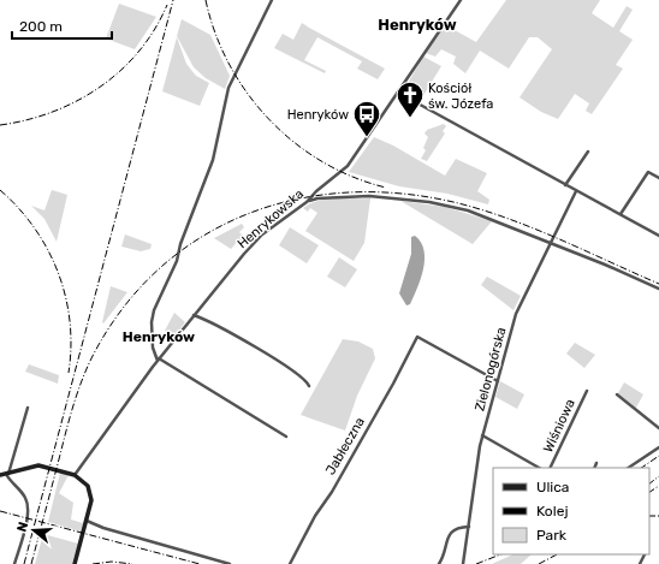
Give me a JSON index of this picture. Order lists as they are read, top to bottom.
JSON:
{
  "streets": {
    "street": [
      "Henrykowska",
      "Zielonogórska",
      "Wiśniowa",
      "Jabłeczna"
    ]
  },
  "crossings": [
    ["Zielonogórska", "Wiśniowa"],
    ["Zielonogórska", "Jabłeczna"]
  ],
  "districts": ["Henryków", "Henryków"],
  "places": {
    "church": ["Kościół św. Józefa"],
    "bus stop": ["Henryków"]
  },
  "legend": ["Ulica", "Kolej", "Park"],
  "scale_bar": "200 m",
  "north": "left"
}
